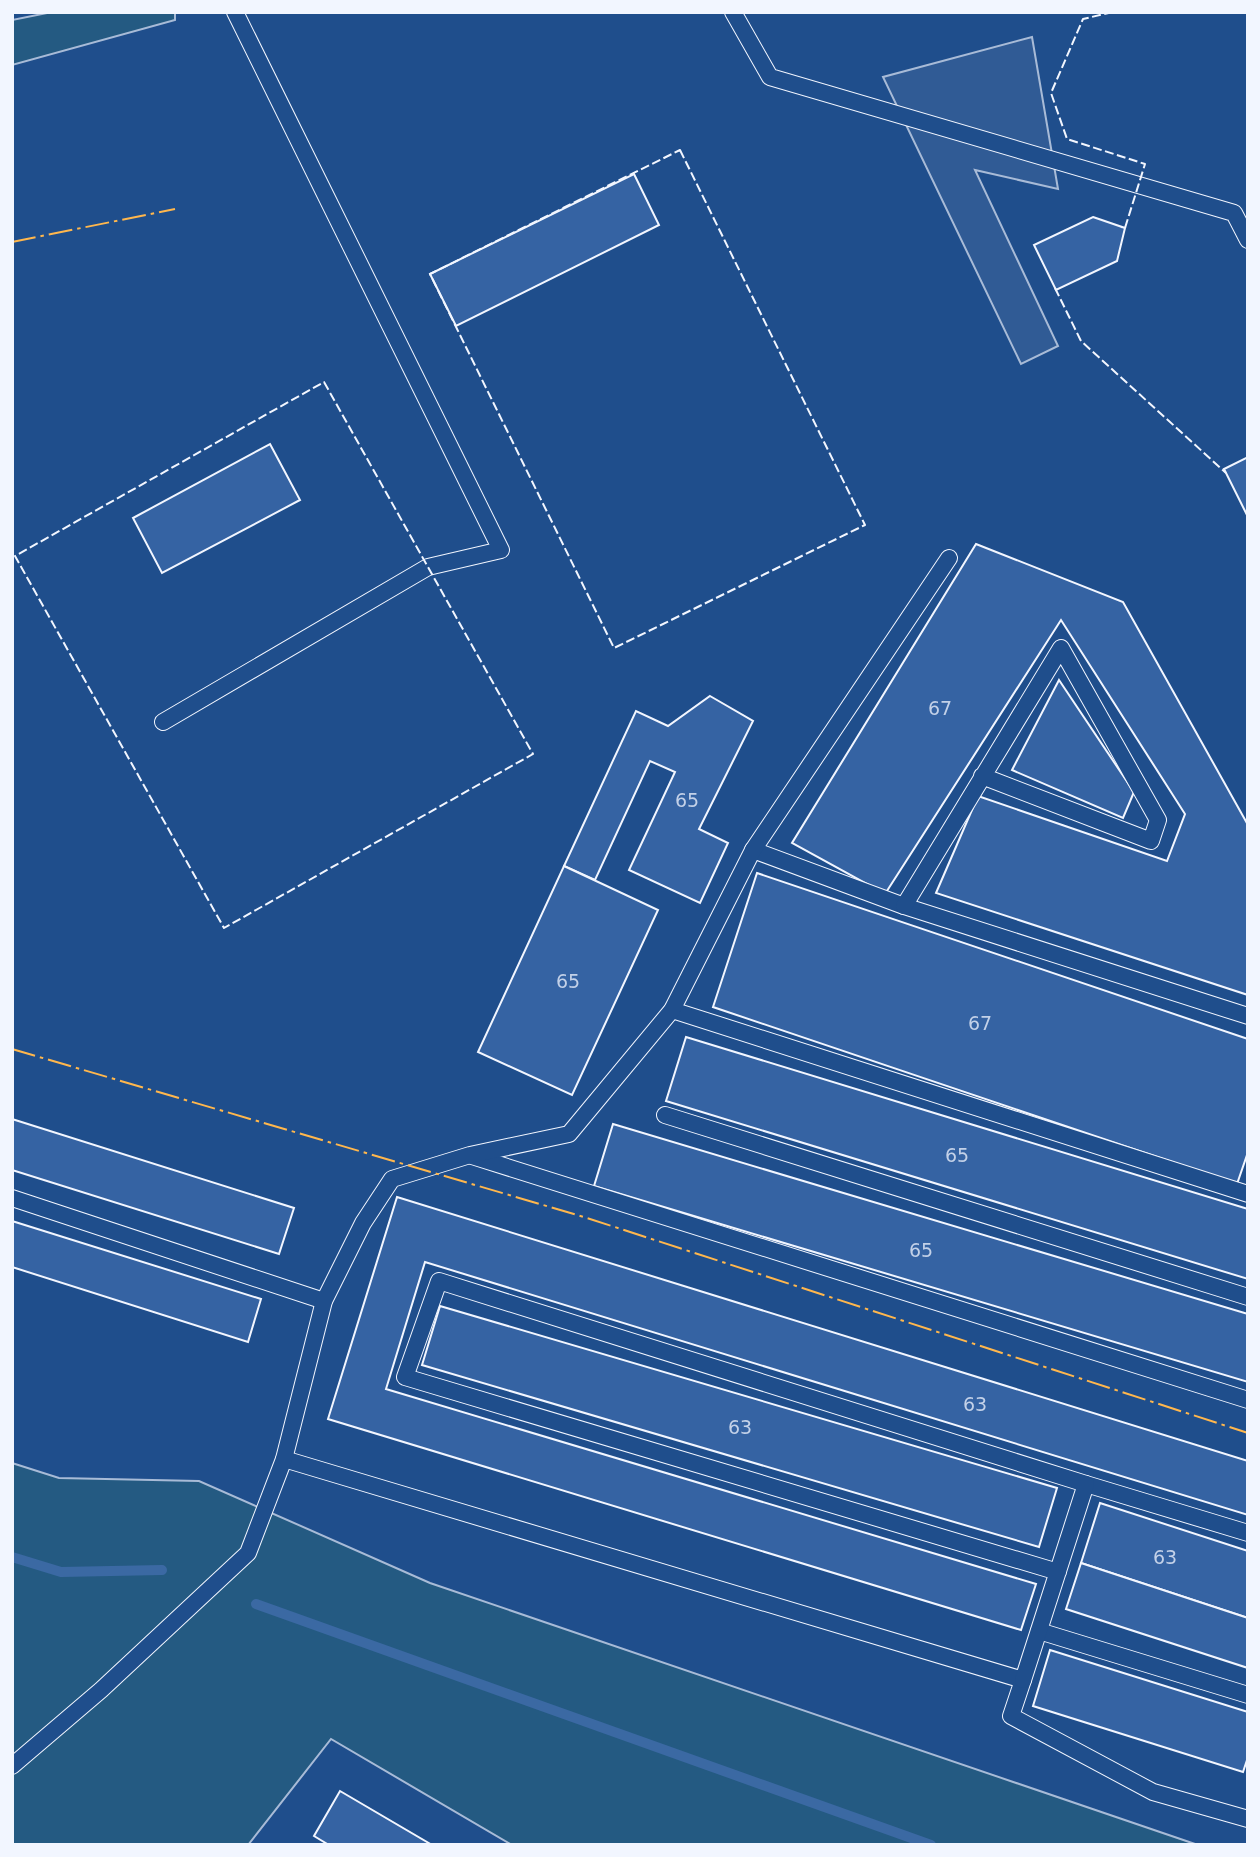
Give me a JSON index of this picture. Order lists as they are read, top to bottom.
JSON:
{
  "house_numbers": [
    "67",
    "65",
    "65",
    "67",
    "65",
    "65",
    "63",
    "63",
    "63"
  ]
}
